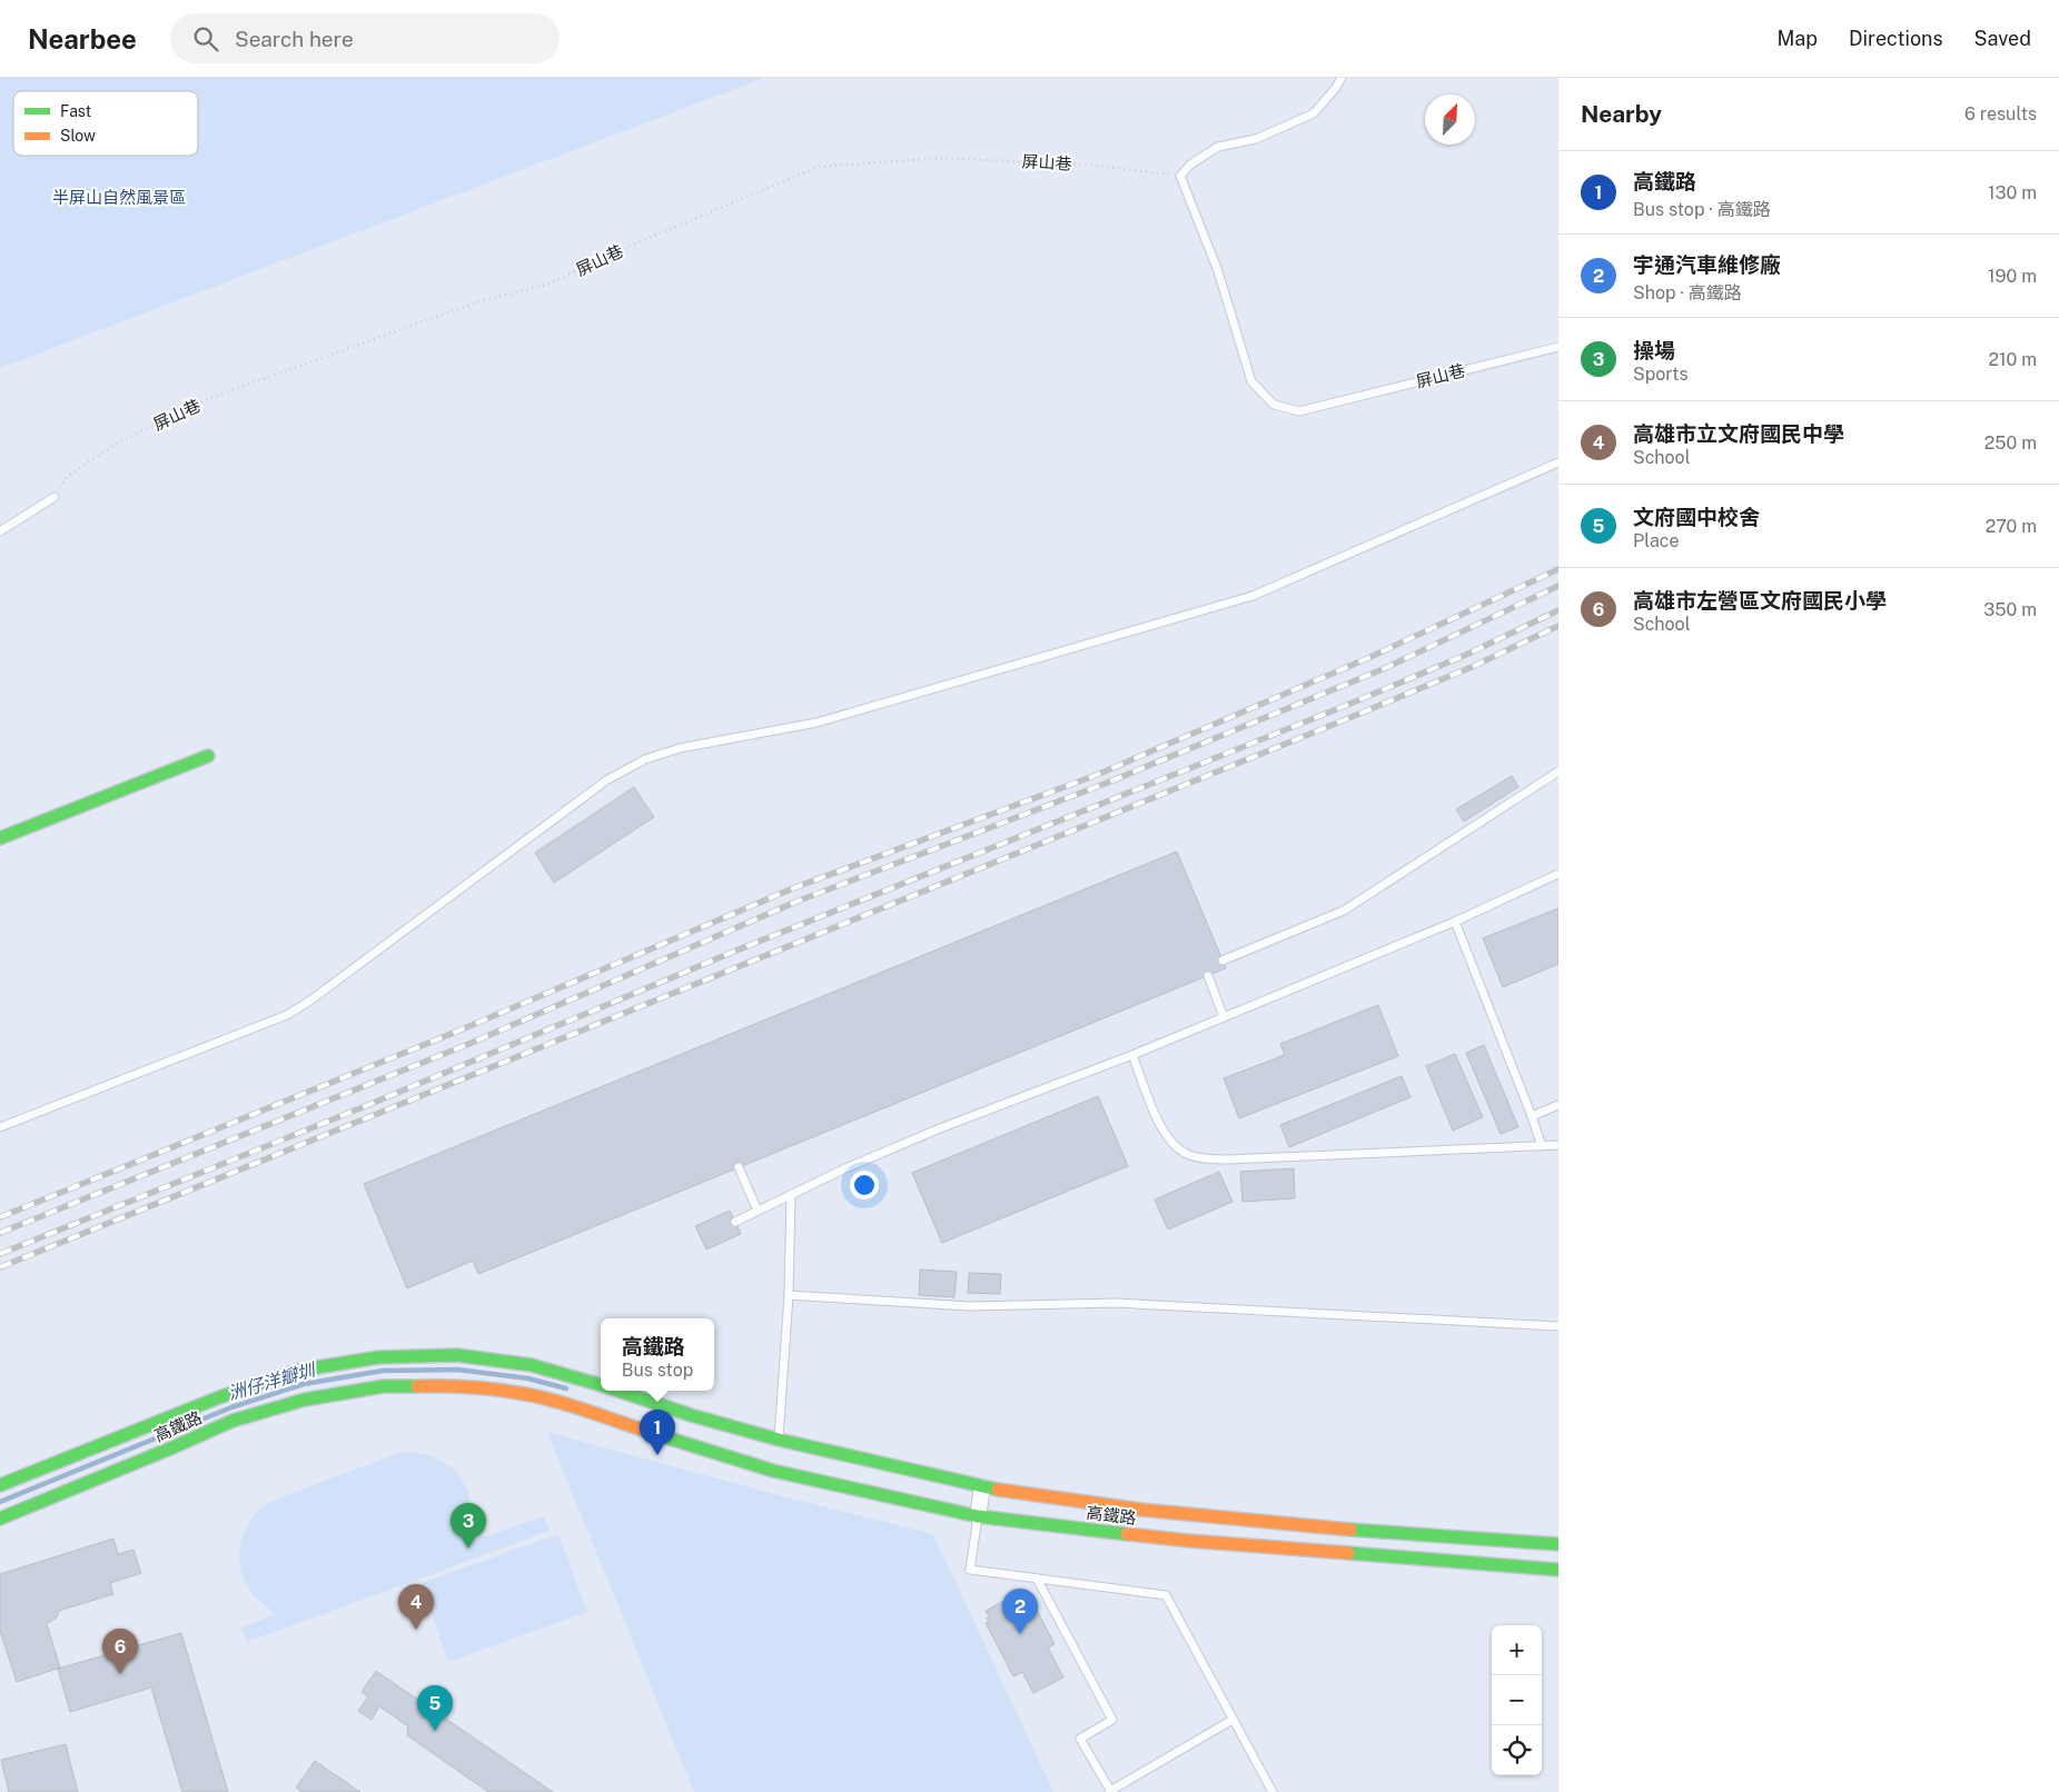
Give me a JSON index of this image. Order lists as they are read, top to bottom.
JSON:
{
  "streets": {
    "street": ["高鐵路"],
    "lane": ["屏山巷"]
  },
  "water": ["洲仔洋瓣圳"],
  "parks": ["半屏山自然風景區"],
  "legend": ["Fast", "Slow"],
  "north": "top right",
  "page": {
    "header": "Nearbee",
    "search": "Search here",
    "nav": ["Map", "Directions", "Saved"],
    "heading": ["Nearby", "6 results"],
    "list": [
      {
        "mark": "1",
        "name": "高鐵路",
        "note": "Bus stop · 高鐵路",
        "value": "130 m"
      },
      {
        "mark": "2",
        "name": "宇通汽車維修廠",
        "note": "Shop · 高鐵路",
        "value": "190 m"
      },
      {
        "mark": "3",
        "name": "操場",
        "note": "Sports",
        "value": "210 m"
      },
      {
        "mark": "4",
        "name": "高雄市立文府國民中學",
        "note": "School",
        "value": "250 m"
      },
      {
        "mark": "5",
        "name": "文府國中校舍",
        "note": "Place",
        "value": "270 m"
      },
      {
        "mark": "6",
        "name": "高雄市左營區文府國民小學",
        "note": "School",
        "value": "350 m"
      }
    ],
    "popup": ["高鐵路", "Bus stop"],
    "pins": [
      "1",
      "3",
      "4",
      "2",
      "6",
      "5"
    ],
    "map_buttons": ["+", "−"]
  }
}
